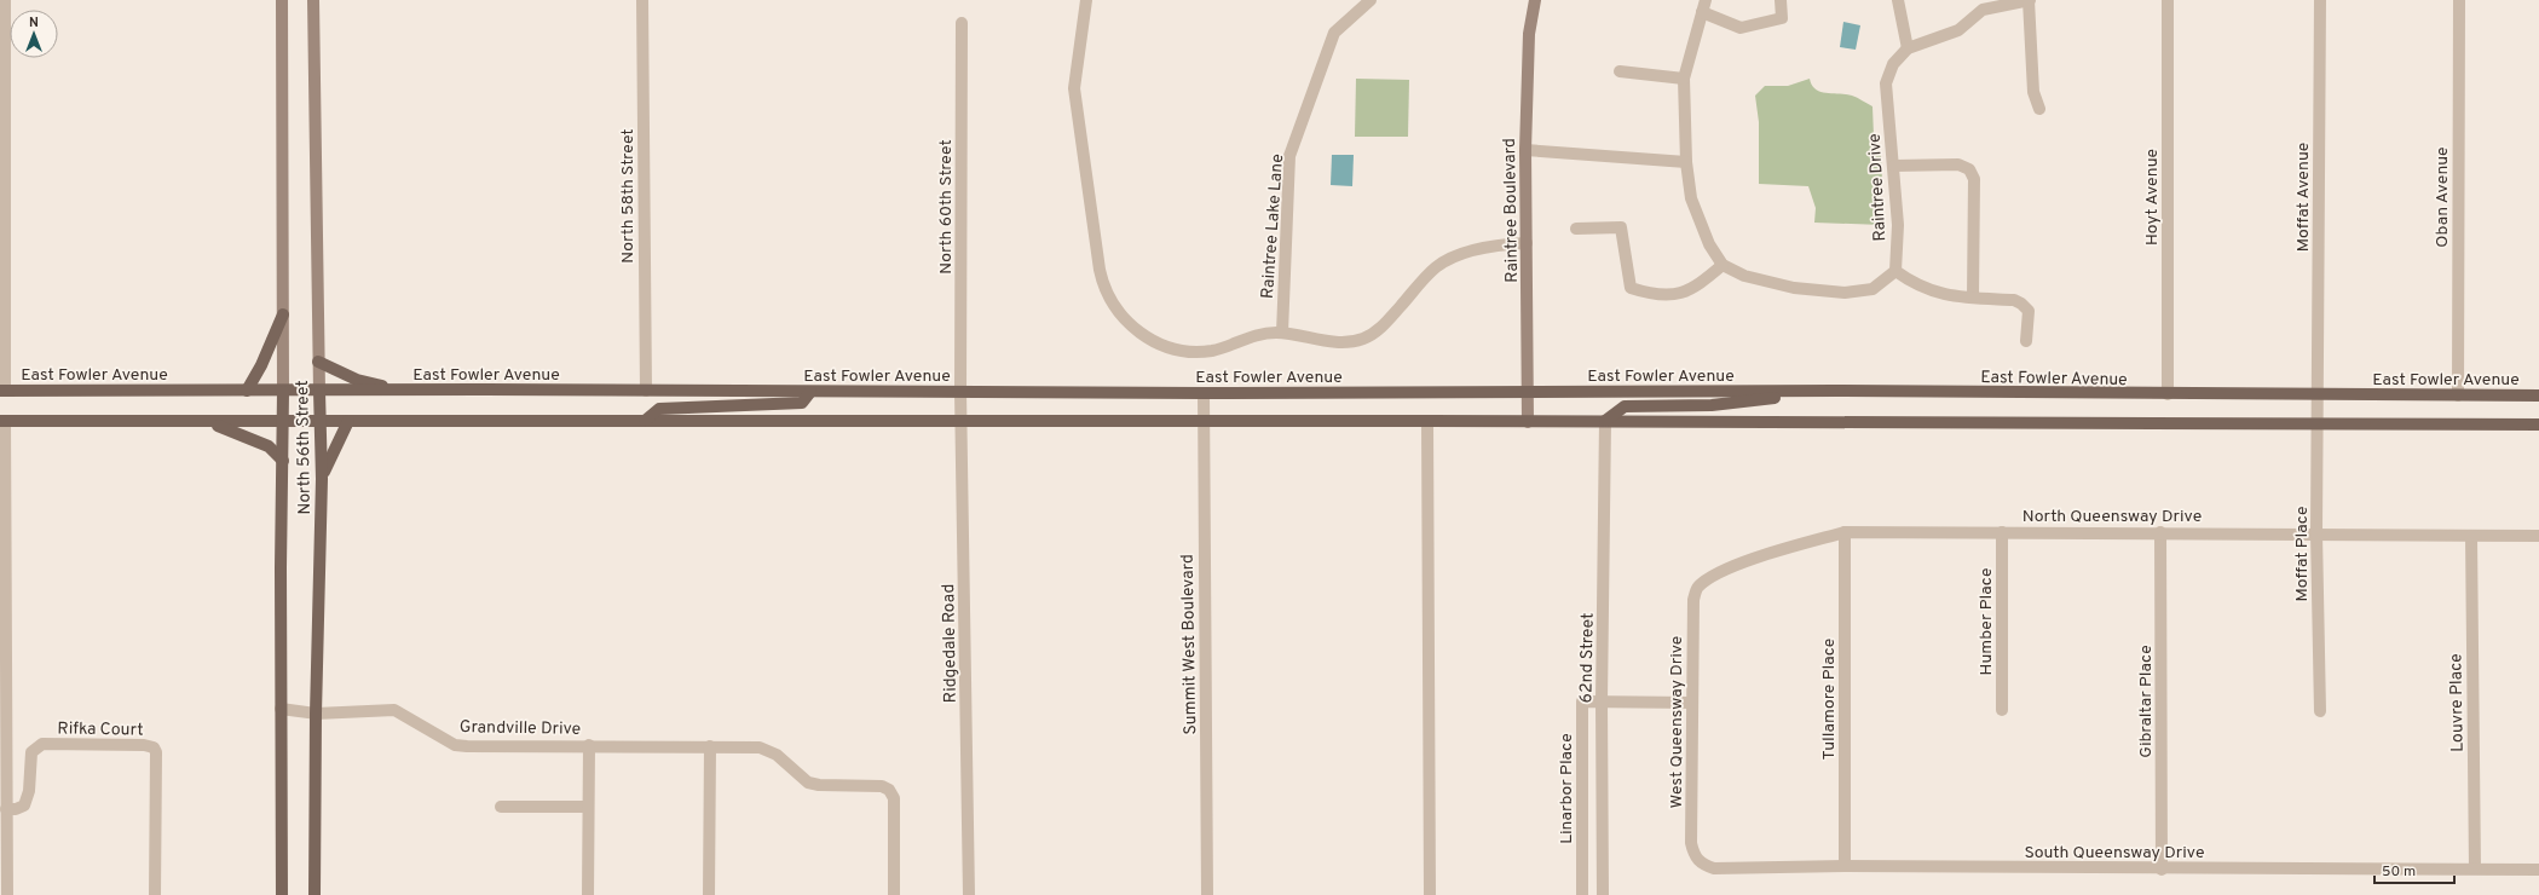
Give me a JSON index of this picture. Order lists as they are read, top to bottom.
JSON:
{
  "streets": {
    "main road": ["Raintree Boulevard", "East Fowler Avenue", "North 56th Street"],
    "street": [
      "Raintree Drive",
      "North 58th Street",
      "Hoyt Avenue",
      "Moffat Avenue",
      "Oban Avenue",
      "North 60th Street",
      "Raintree Lake Lane",
      "North Queensway Drive",
      "Moffat Place",
      "Humber Place",
      "Ridgedale Road",
      "Summit West Boulevard",
      "62nd Street",
      "Tullamore Place",
      "Gibraltar Place",
      "Louvre Place",
      "West Queensway Drive",
      "Grandville Drive",
      "Rifka Court",
      "Linarbor Place",
      "South Queensway Drive"
    ]
  },
  "crossings": [
    ["North 58th Street", "East Fowler Avenue"],
    ["Hoyt Avenue", "East Fowler Avenue"],
    ["Moffat Avenue", "East Fowler Avenue"],
    ["Moffat Avenue", "Moffat Place"],
    ["Oban Avenue", "East Fowler Avenue"],
    ["North 60th Street", "East Fowler Avenue"],
    ["North 60th Street", "Ridgedale Road"],
    ["Raintree Boulevard", "East Fowler Avenue"],
    ["East Fowler Avenue", "North 56th Street"],
    ["East Fowler Avenue", "Moffat Place"],
    ["East Fowler Avenue", "Ridgedale Road"],
    ["East Fowler Avenue", "Summit West Boulevard"],
    ["North 56th Street", "Grandville Drive"],
    ["North Queensway Drive", "Moffat Place"],
    ["North Queensway Drive", "Humber Place"],
    ["North Queensway Drive", "Tullamore Place"],
    ["North Queensway Drive", "Gibraltar Place"],
    ["North Queensway Drive", "Louvre Place"],
    ["North Queensway Drive", "West Queensway Drive"],
    ["62nd Street", "Linarbor Place"],
    ["Tullamore Place", "South Queensway Drive"],
    ["Gibraltar Place", "South Queensway Drive"],
    ["Louvre Place", "South Queensway Drive"],
    ["West Queensway Drive", "South Queensway Drive"]
  ],
  "scale_bar": "50 m",
  "north": "top"
}
